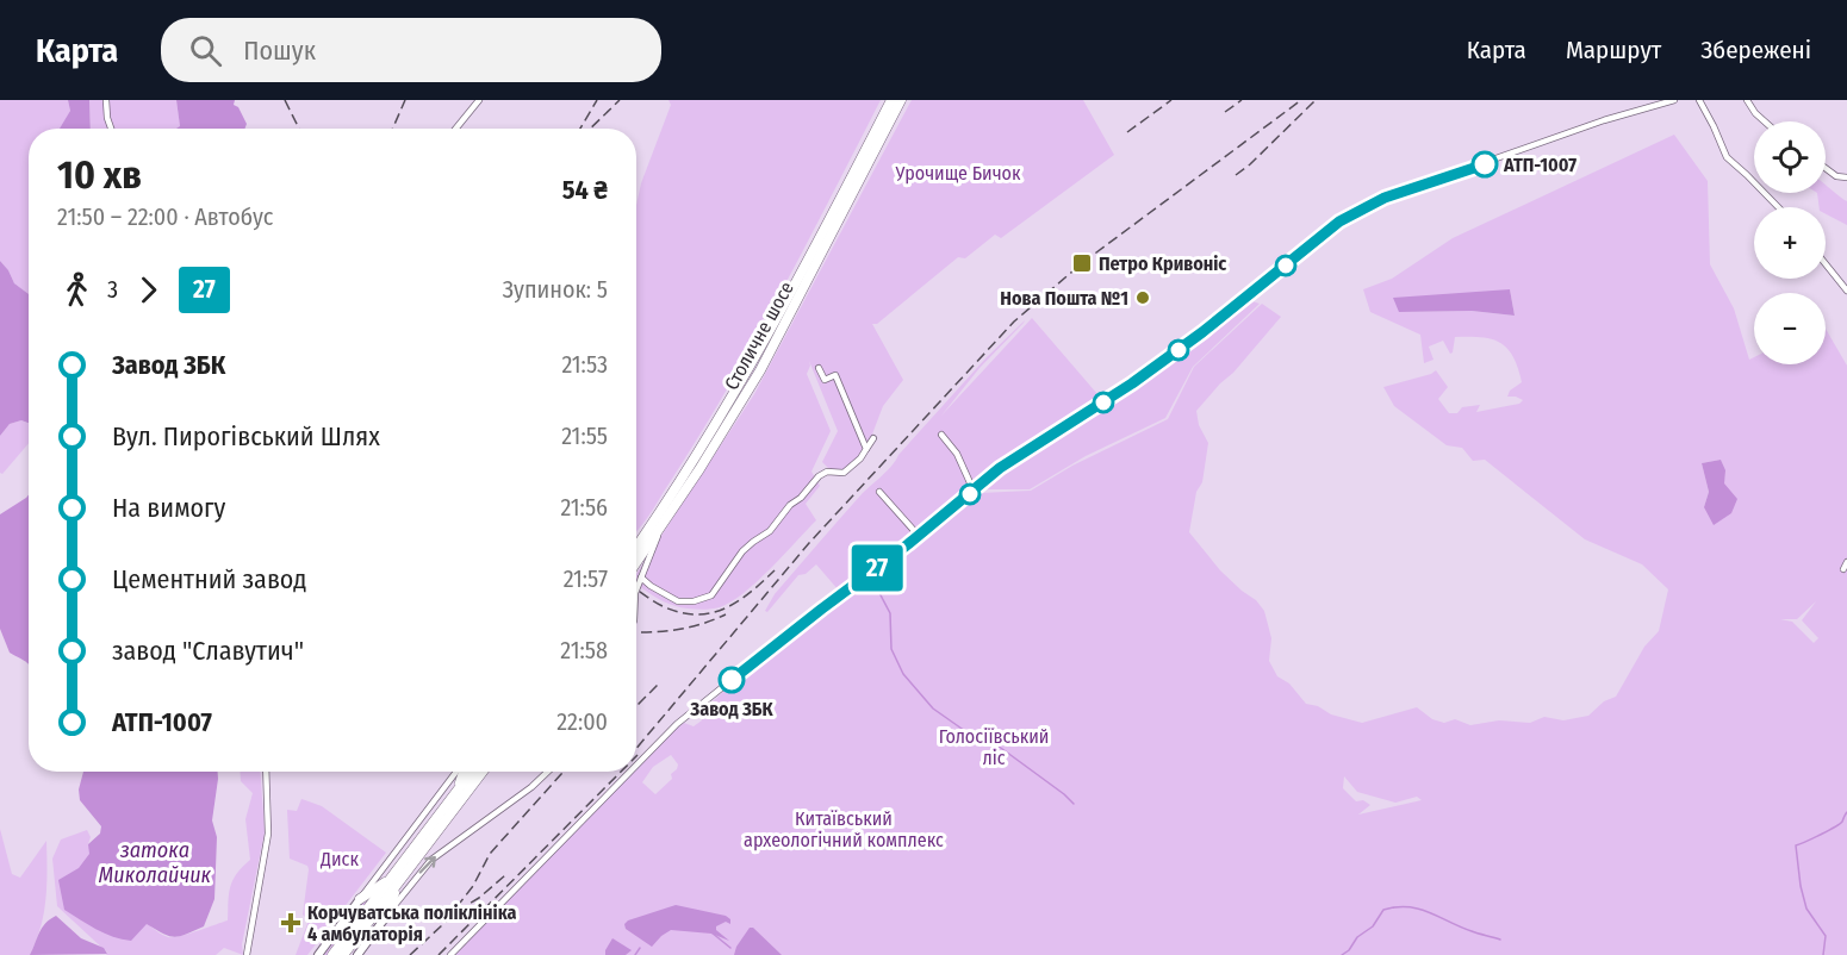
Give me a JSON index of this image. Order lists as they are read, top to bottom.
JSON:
{
  "streets": {
    "highway": ["Столичне шосе"]
  },
  "water": ["затока Миколайчик"],
  "parks": [
    "Урочище Бичок",
    "Голосіївський ліс",
    "Китаївський археологічний комплекс",
    "Диск"
  ],
  "places": {
    "other": ["АТП-1007", "Нова Пошта №1", "Завод ЗБК"],
    "transit": ["Петро Кривоніс"],
    "health": ["Корчуватська поліклініка 4 амбулаторія"]
  },
  "lines": ["bus line 27"],
  "page": {
    "header": "Карта",
    "search": "Пошук",
    "nav": ["Карта", "Маршрут", "Збережені"],
    "on_map": "27",
    "map_buttons": ["+", "−"],
    "heading": ["10 хв", "21:50 – 22:00 · Автобус", "54 ₴"],
    "legs": ["3", "27", "Зупинок: 5"],
    "list": [
      {
        "name": "Завод ЗБК",
        "value": "21:53"
      },
      {
        "name": "Вул. Пирогівський Шлях",
        "value": "21:55"
      },
      {
        "name": "На вимогу",
        "value": "21:56"
      },
      {
        "name": "Цементний завод",
        "value": "21:57"
      },
      {
        "name": "завод \"Славутич\"",
        "value": "21:58"
      },
      {
        "name": "АТП-1007",
        "value": "22:00"
      }
    ]
  }
}
